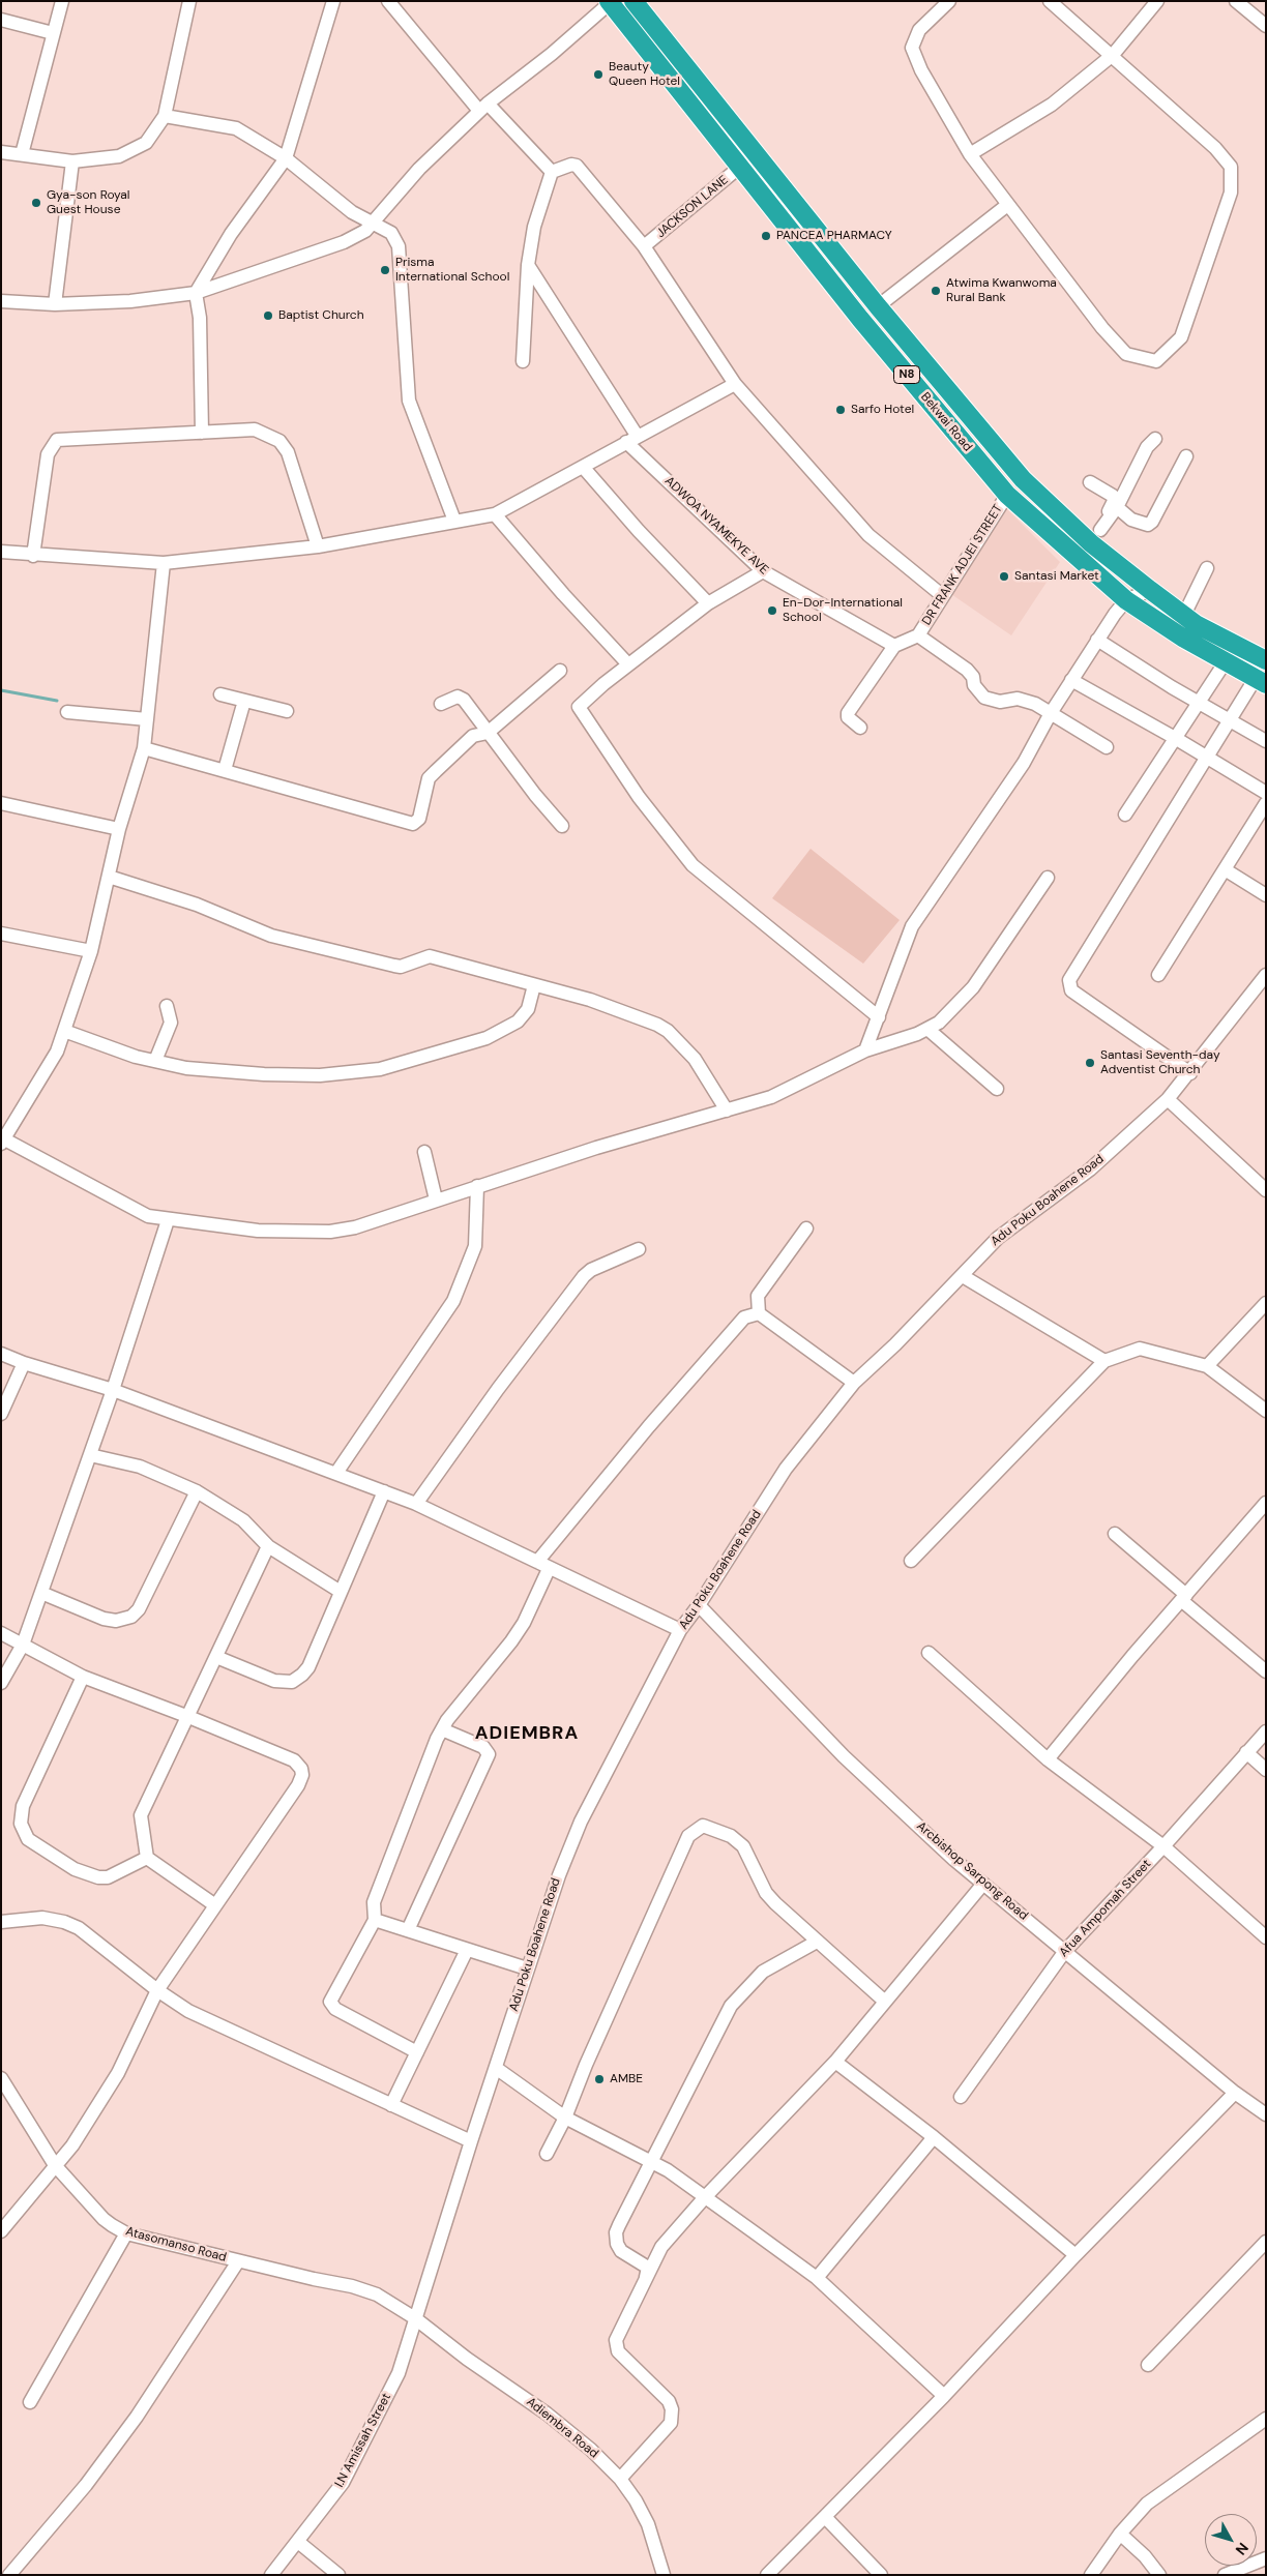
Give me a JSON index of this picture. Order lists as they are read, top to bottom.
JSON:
{
  "streets": {
    "highway": ["N8", "Bekwai Road"],
    "street": [
      "JACKSON LANE",
      "ADWOA NYAMEKYE AVE",
      "DR FRANK ADJEI STREET",
      "Adu Poku Boahene Road",
      "Arcbishop Sarpong Road",
      "Afua Ampomah Street",
      "Atasomanso Road",
      "Adiembra Road",
      "I.N Amissah Street"
    ]
  },
  "crossings": [
    ["JACKSON LANE", "Bekwai Road"],
    ["Bekwai Road", "DR FRANK ADJEI STREET"],
    ["Adu Poku Boahene Road", "Arcbishop Sarpong Road"],
    ["Adu Poku Boahene Road", "Atasomanso Road"],
    ["Adu Poku Boahene Road", "Adiembra Road"],
    ["Adu Poku Boahene Road", "I.N Amissah Street"],
    ["Arcbishop Sarpong Road", "Afua Ampomah Street"],
    ["Atasomanso Road", "Adiembra Road"],
    ["Atasomanso Road", "I.N Amissah Street"],
    ["Adiembra Road", "I.N Amissah Street"]
  ],
  "districts": ["ADIEMBRA"],
  "places": [
    "Beauty Queen Hotel",
    "Gya-son Royal Guest House",
    "PANCEA PHARMACY",
    "Prisma International School",
    "Atwima Kwanwoma Rural Bank",
    "Baptist Church",
    "Sarfo Hotel",
    "Santasi Market",
    "En-Dor-International School",
    "Santasi Seventh-day Adventist Church",
    "AMBE"
  ],
  "north": "bottom right"
}
